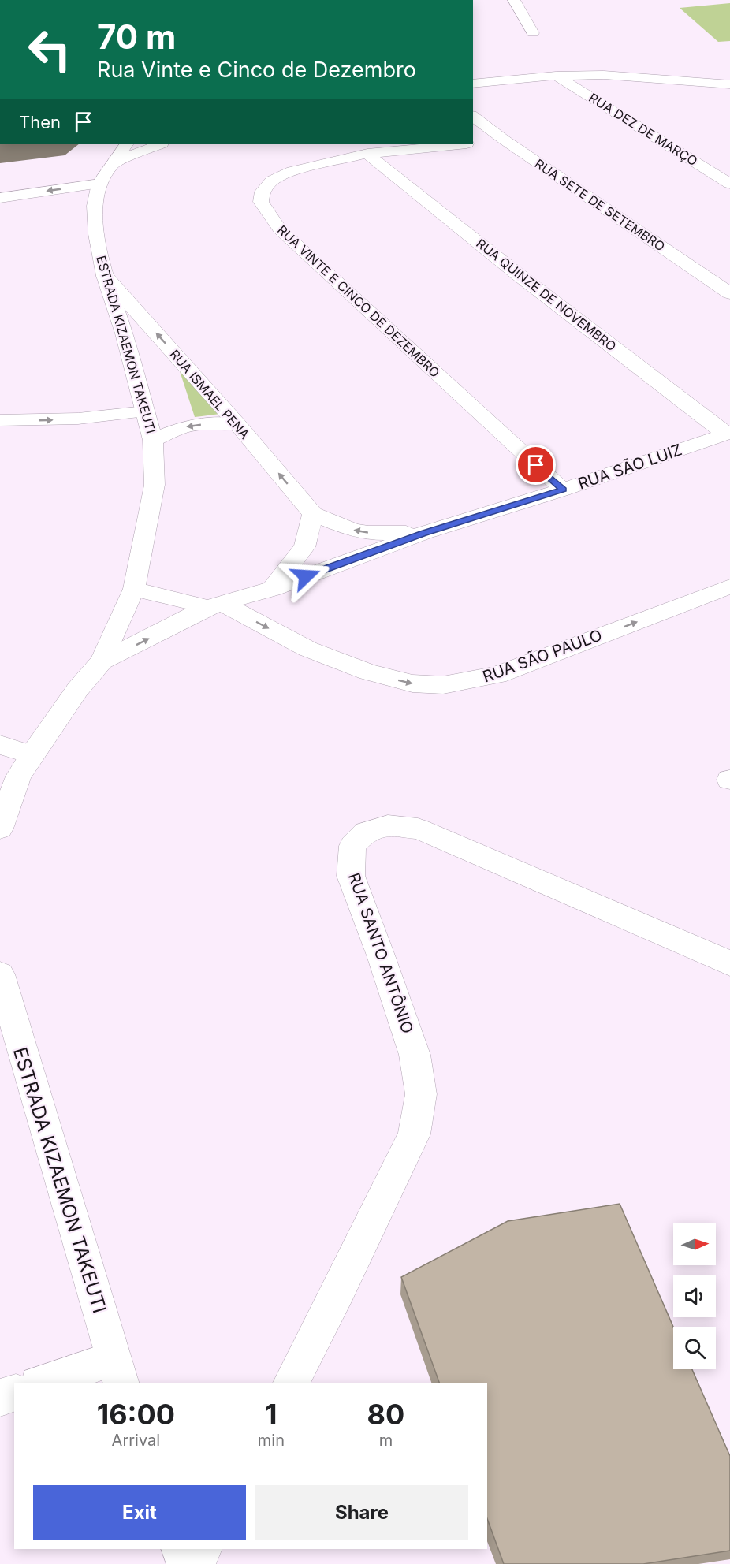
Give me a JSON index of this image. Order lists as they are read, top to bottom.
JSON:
{
  "streets": {
    "street": [
      "RUA DEZ DE MARÇO",
      "RUA SETE DE SETEMBRO",
      "RUA QUINZE DE NOVEMBRO",
      "RUA VINTE E CINCO DE DEZEMBRO",
      "ESTRADA KIZAEMON TAKEUTI",
      "RUA ISMAEL PENA",
      "RUA SÃO LUIZ",
      "RUA SÃO PAULO",
      "RUA SANTO ANTÔNIO"
    ]
  },
  "crossings": [
    ["RUA QUINZE DE NOVEMBRO", "RUA VINTE E CINCO DE DEZEMBRO"],
    ["RUA QUINZE DE NOVEMBRO", "RUA SÃO LUIZ"],
    ["RUA VINTE E CINCO DE DEZEMBRO", "RUA SÃO LUIZ"],
    ["ESTRADA KIZAEMON TAKEUTI", "RUA ISMAEL PENA"],
    ["ESTRADA KIZAEMON TAKEUTI", "RUA SÃO LUIZ"],
    ["RUA ISMAEL PENA", "RUA SÃO LUIZ"],
    ["RUA SÃO LUIZ", "RUA SÃO PAULO"]
  ],
  "one_way": ["RUA ISMAEL PENA", "RUA SÃO PAULO"],
  "north": "right",
  "page": {
    "turn": ["70 m", "Rua Vinte e Cinco de Dezembro"],
    "then": "Then",
    "eta": [
      "16:00",
      "Arrival",
      "1",
      "min",
      "80",
      "m"
    ],
    "buttons": ["Exit", "Share"]
  }
}
